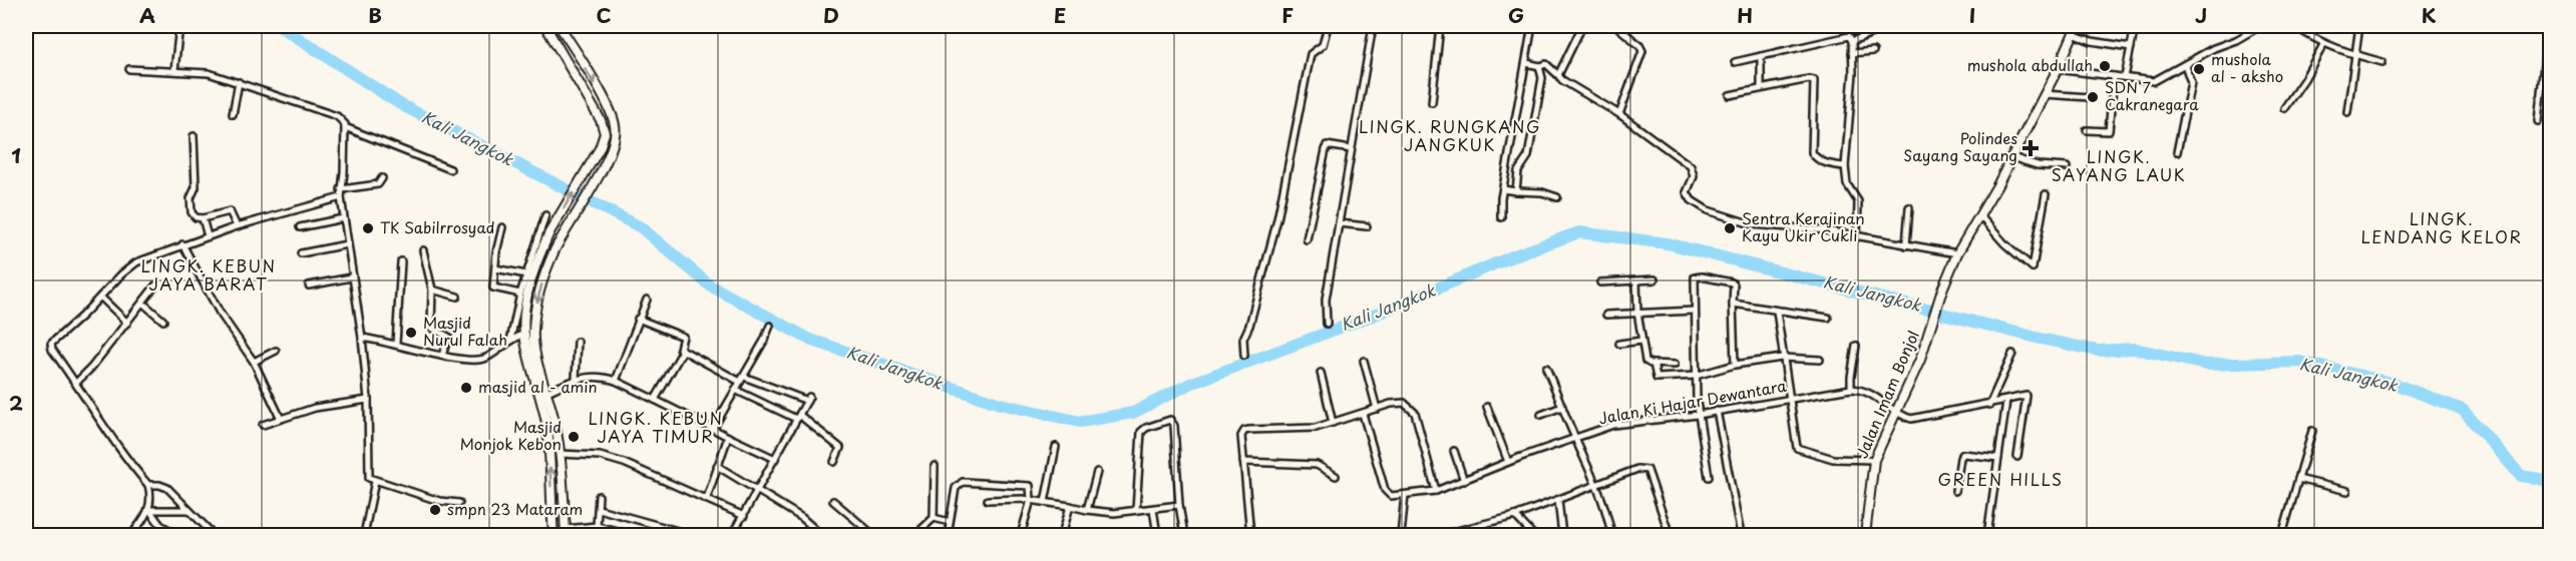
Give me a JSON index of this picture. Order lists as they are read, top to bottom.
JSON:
{
  "streets": {
    "main road": ["Jalan Imam Bonjol"],
    "street": ["Jalan Ki Hajar Dewantara"]
  },
  "crossings": [
    ["Jalan Imam Bonjol", "Jalan Ki Hajar Dewantara"]
  ],
  "districts": [
    "LINGK. RUNGKANG JANGKUK",
    "LINGK. SAYANG LAUK",
    "LINGK. LENDANG KELOR",
    "LINGK. KEBUN JAYA BARAT",
    "LINGK. KEBUN JAYA TIMUR",
    "GREEN HILLS"
  ],
  "water": ["Kali Jangkok"],
  "places": {
    "other": [
      "mushola abdullah",
      "mushola al - aksho",
      "SDN 7 Cakranegara",
      "TK Sabilrrosyad",
      "Sentra Kerajinan Kayu Ukir Cukli",
      "Masjid Nurul Falah",
      "masjid al - amin",
      "Masjid Monjok Kebon",
      "smpn 23 Mataram"
    ],
    "health": ["Polindes Sayang Sayang"]
  },
  "grid": {
    "columns": [
      "A",
      "B",
      "C",
      "D",
      "E",
      "F",
      "G",
      "H",
      "I",
      "J",
      "K"
    ],
    "rows": ["1", "2"]
  }
}
